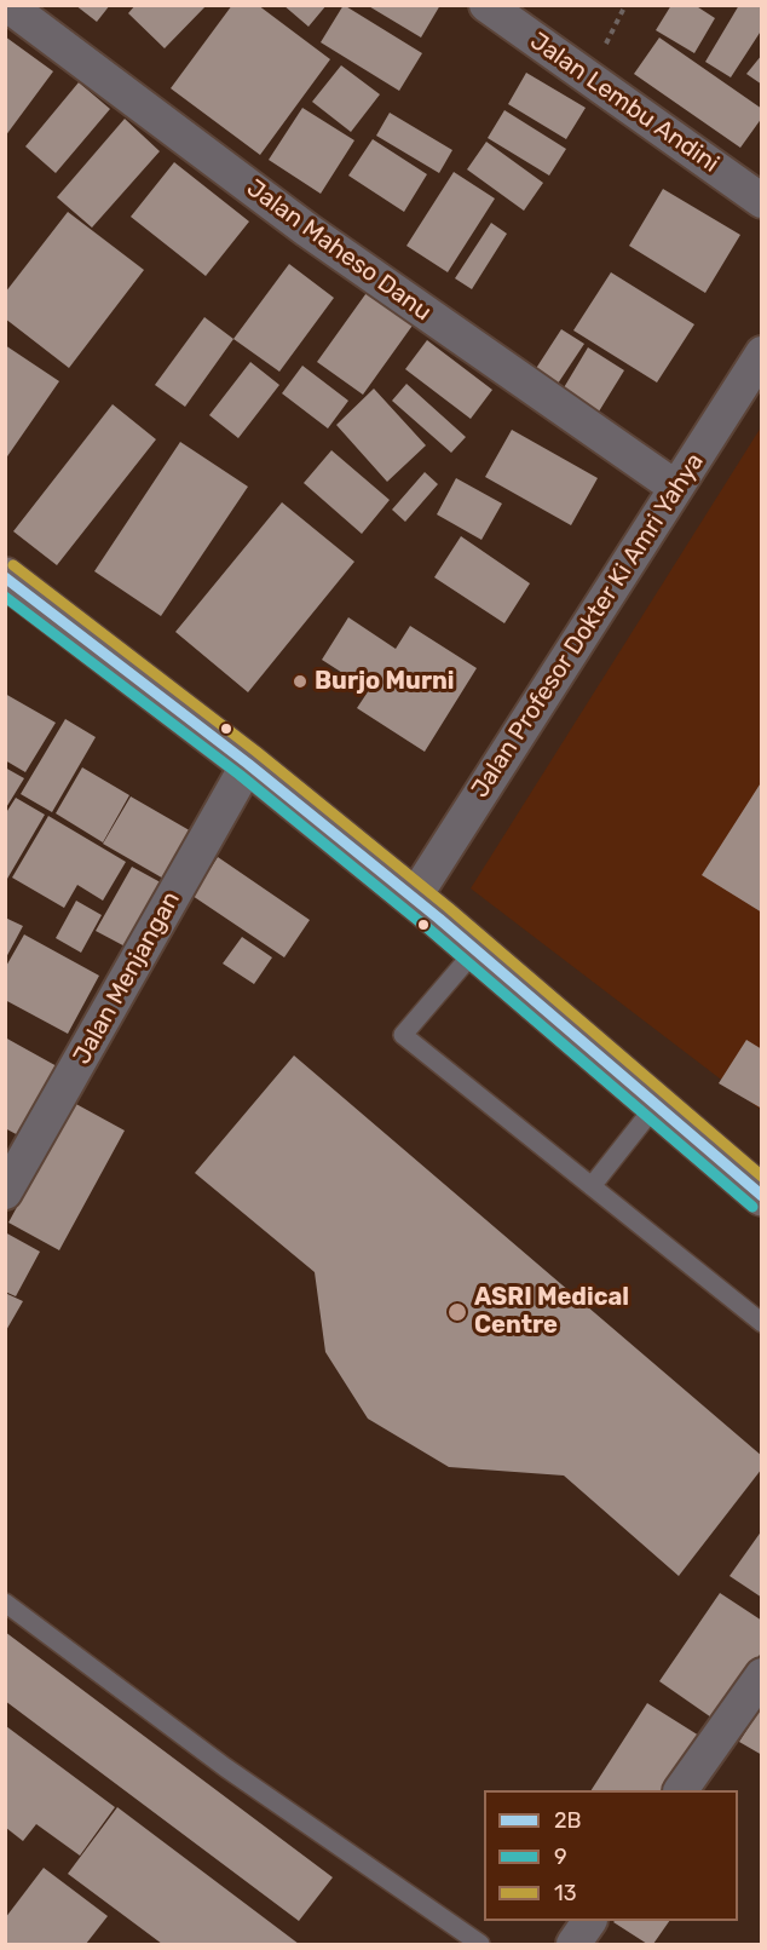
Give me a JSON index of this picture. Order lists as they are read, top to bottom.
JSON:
{
  "streets": {
    "street": [
      "Jalan Lembu Andini",
      "Jalan Maheso Danu",
      "Jalan Profesor Dokter Ki Amri Yahya",
      "Jalan Menjangan"
    ]
  },
  "crossings": [
    ["Jalan Maheso Danu", "Jalan Profesor Dokter Ki Amri Yahya"]
  ],
  "places": ["Burjo Murni", "ASRI Medical Centre"],
  "lines": ["transit line 13", "transit line 2B", "transit line 9"],
  "legend": ["2B", "9", "13"]
}
